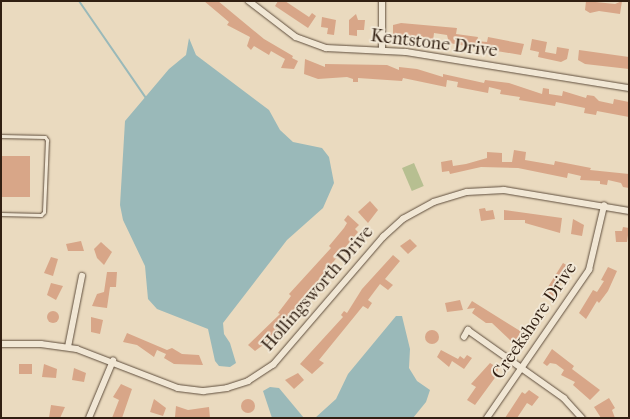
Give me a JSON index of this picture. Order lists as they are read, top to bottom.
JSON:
{
  "streets": {
    "street": ["Kentstone Drive", "Hollingsworth Drive", "Creekshore Drive"]
  },
  "crossings": [
    ["Hollingsworth Drive", "Creekshore Drive"]
  ]
}
